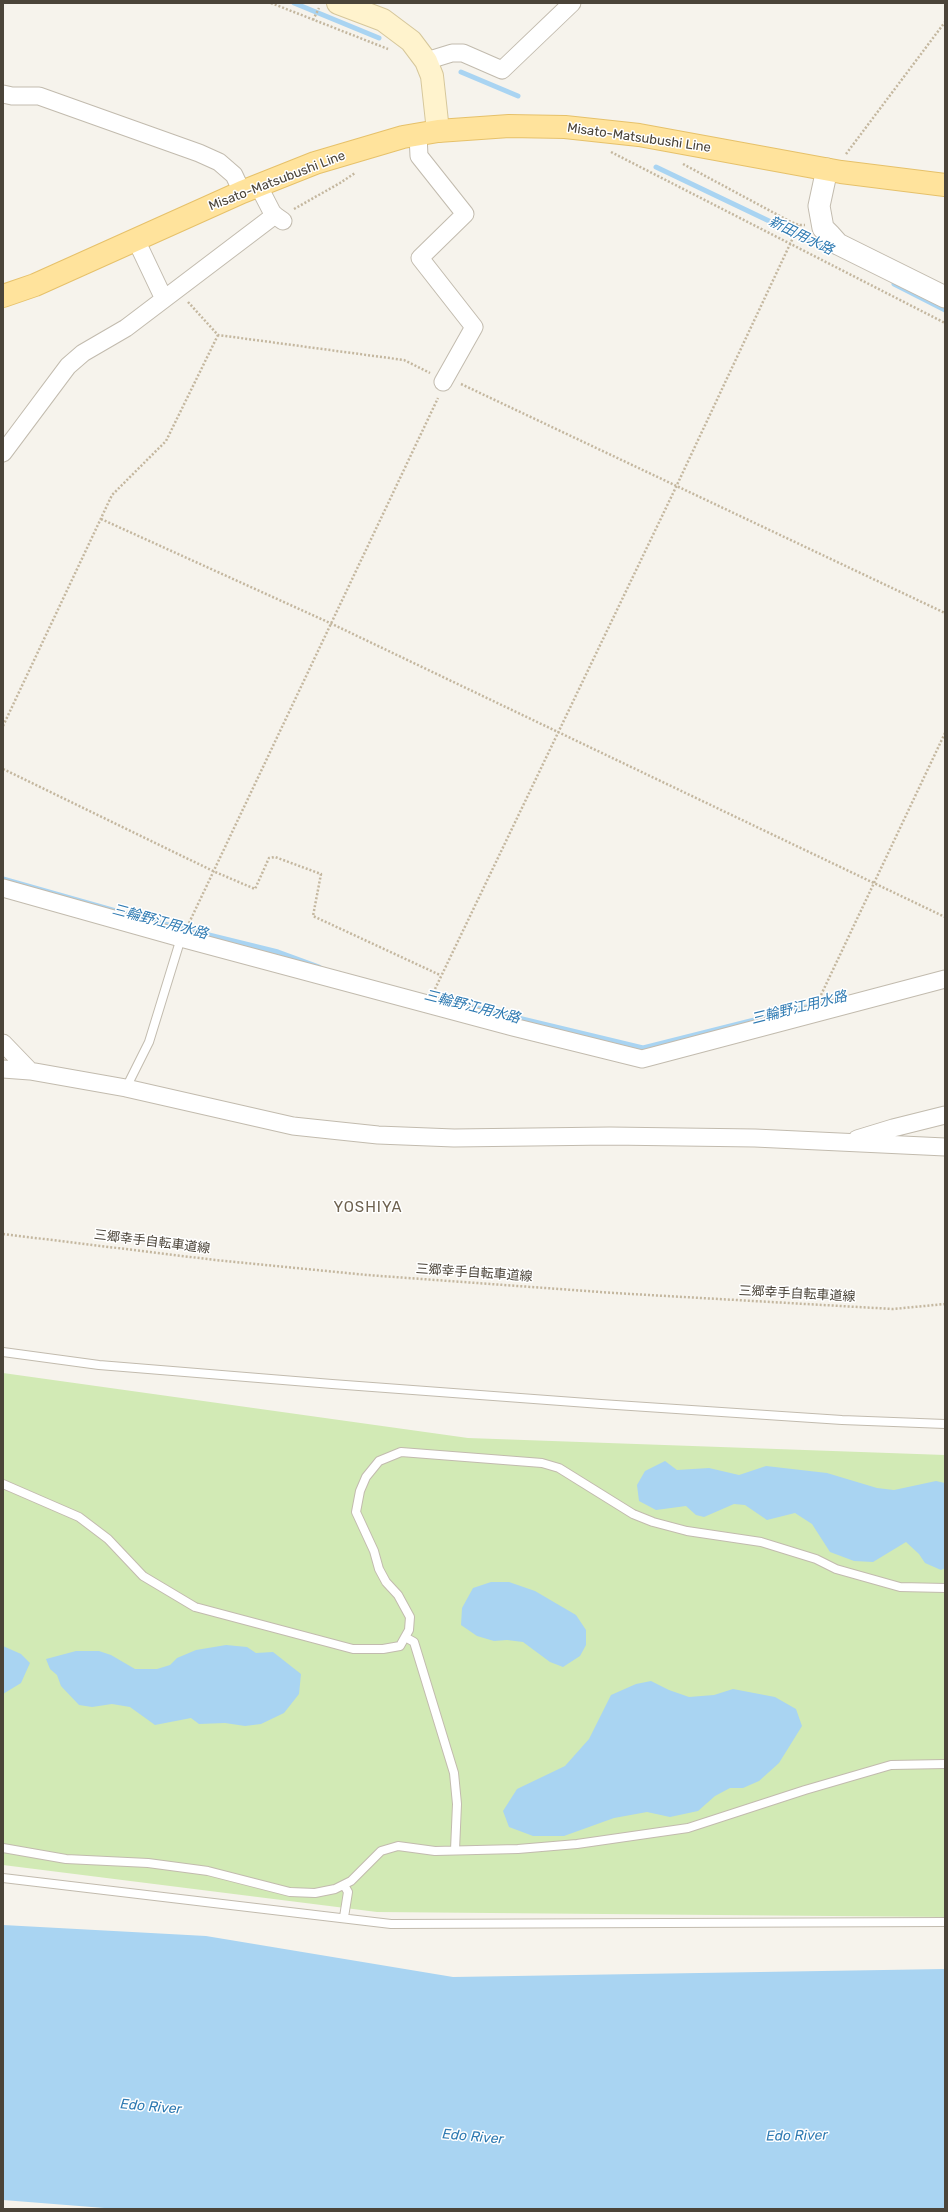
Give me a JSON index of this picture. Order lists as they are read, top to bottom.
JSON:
{
  "streets": {
    "main road": ["Misato-Matsubushi Line"],
    "path": ["三郷幸手自転車道線"]
  },
  "districts": ["YOSHIYA"],
  "water": ["新田用水路", "三輪野江用水路", "Edo River"]
}
